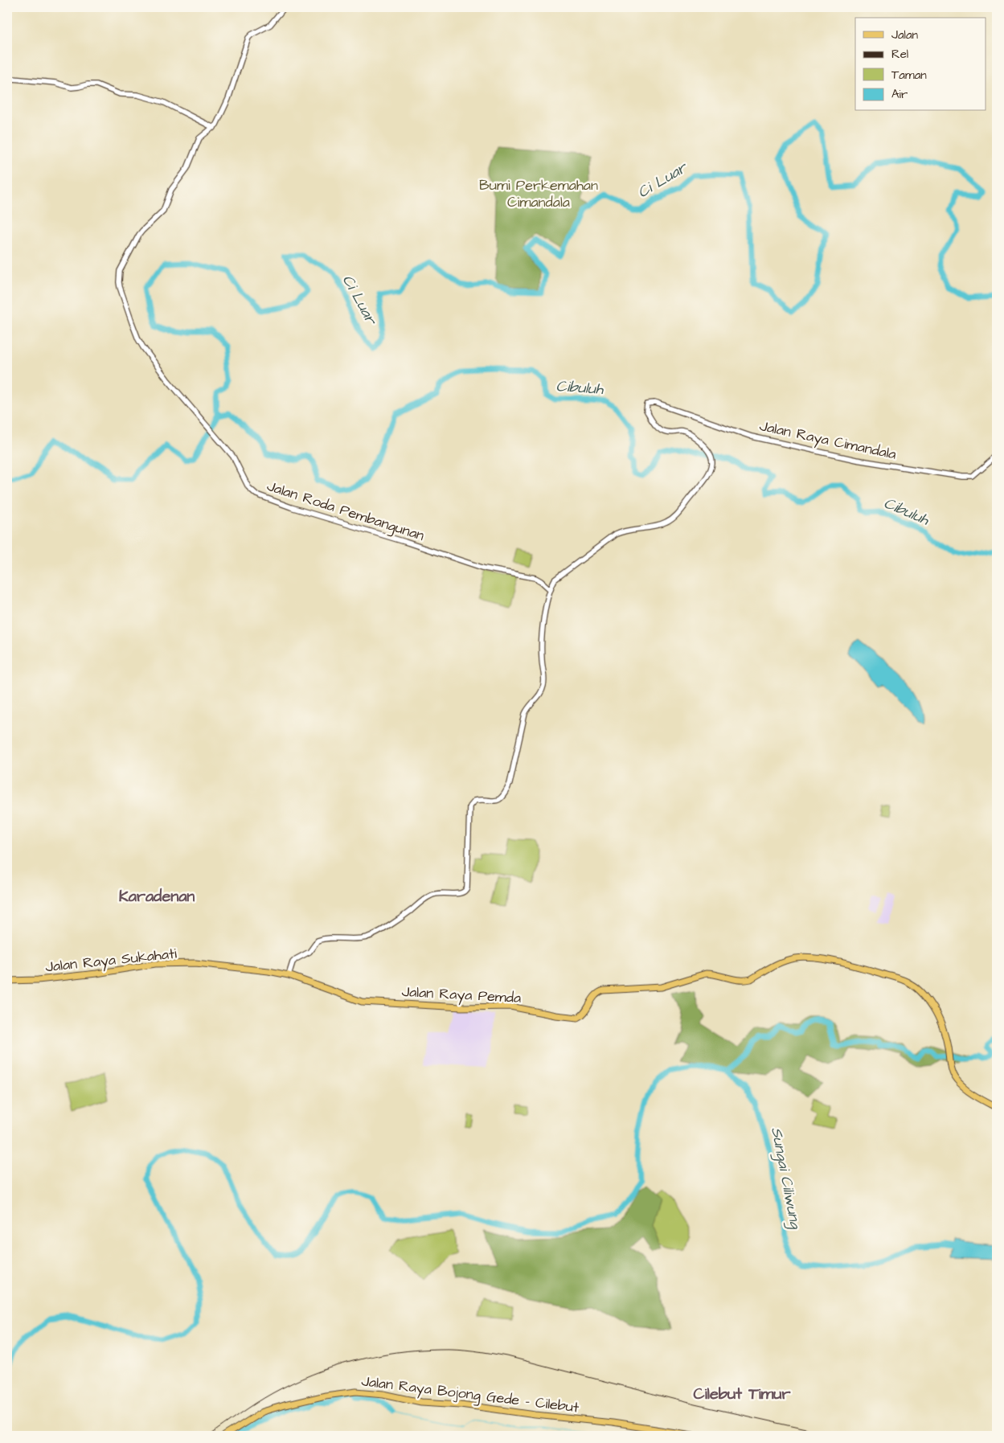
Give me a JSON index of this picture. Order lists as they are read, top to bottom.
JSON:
{
  "streets": {
    "main road": ["Jalan Raya Sukahati", "Jalan Raya Pemda", "Jalan Raya Bojong Gede - Cilebut"],
    "street": ["Jalan Raya Cimandala", "Jalan Roda Pembangunan"]
  },
  "crossings": [
    ["Jalan Raya Cimandala", "Jalan Roda Pembangunan"],
    ["Jalan Raya Sukahati", "Jalan Raya Pemda"]
  ],
  "districts": ["Karadenan", "Cilebut Timur"],
  "water": ["Ci Luar", "Cibuluh", "Sungai Ciliwung"],
  "parks": ["Bumi Perkemahan Cimandala"],
  "legend": [
    "Jalan",
    "Rel",
    "Taman",
    "Air"
  ]
}
